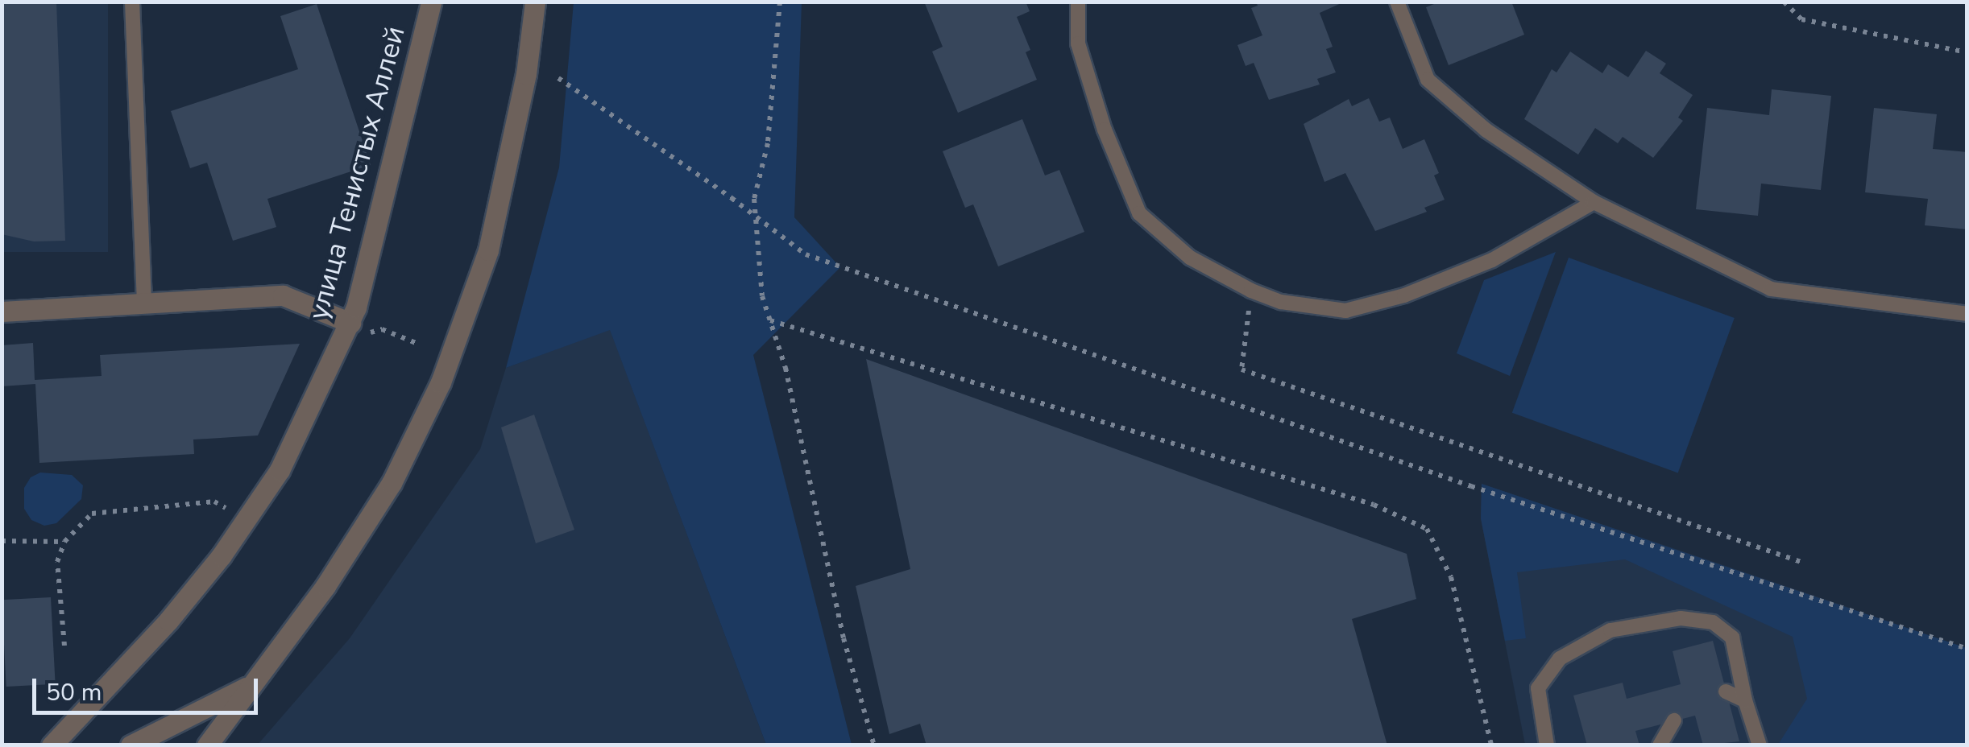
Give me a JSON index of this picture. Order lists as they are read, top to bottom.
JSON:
{
  "streets": {
    "street": ["улица Тенистых Аллей"]
  },
  "scale_bar": "50 m"
}
